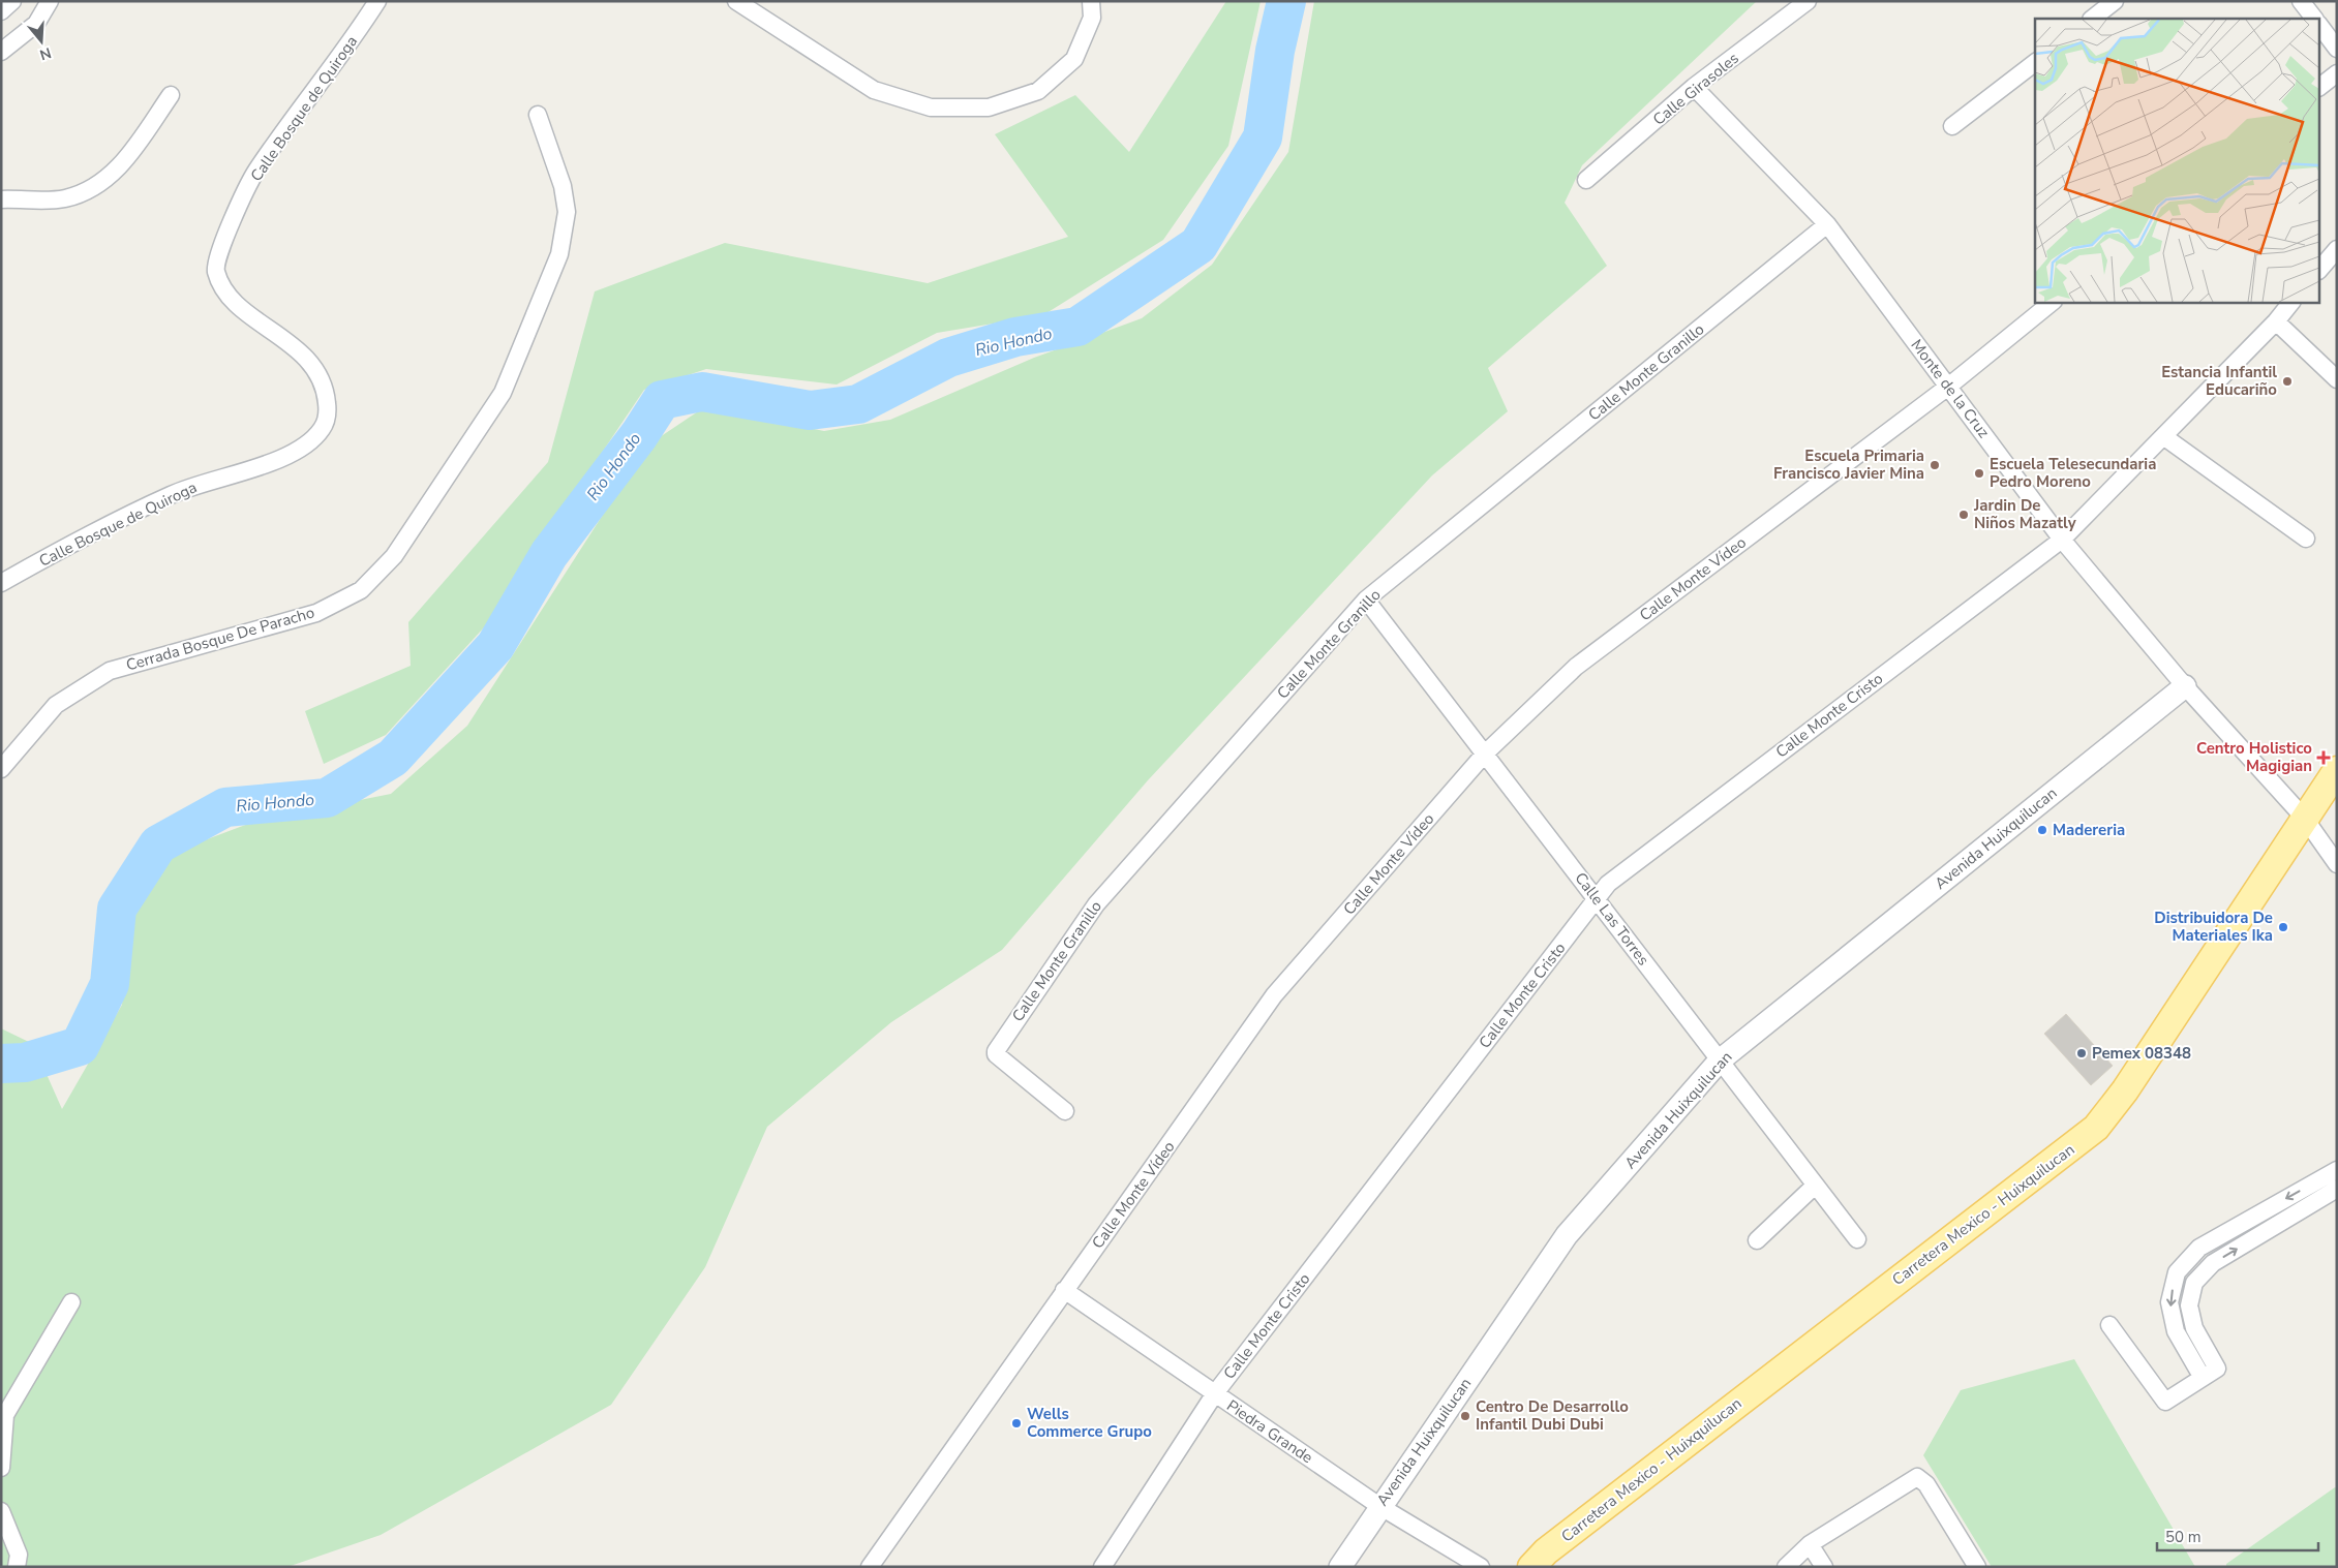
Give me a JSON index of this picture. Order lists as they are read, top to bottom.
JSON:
{
  "streets": {
    "main road": ["Carretera Mexico - Huixquilucan"],
    "street": [
      "Calle Girasoles",
      "Calle Bosque de Quiroga",
      "Calle Monte Granillo",
      "Monte de la Cruz",
      "Calle Monte Vídeo",
      "Cerrada Bosque De Paracho",
      "Calle Monte Cristo",
      "Avenida Huixquilucan",
      "Calle Las Torres",
      "Piedra Grande"
    ]
  },
  "crossings": [
    ["Calle Girasoles", "Monte de la Cruz"],
    ["Calle Monte Granillo", "Monte de la Cruz"],
    ["Calle Monte Granillo", "Calle Las Torres"],
    ["Monte de la Cruz", "Calle Monte Vídeo"],
    ["Monte de la Cruz", "Calle Monte Cristo"],
    ["Monte de la Cruz", "Avenida Huixquilucan"],
    ["Monte de la Cruz", "Carretera Mexico - Huixquilucan"],
    ["Calle Monte Vídeo", "Calle Las Torres"],
    ["Calle Monte Vídeo", "Piedra Grande"],
    ["Calle Monte Cristo", "Calle Las Torres"],
    ["Calle Monte Cristo", "Piedra Grande"],
    ["Avenida Huixquilucan", "Calle Las Torres"],
    ["Avenida Huixquilucan", "Piedra Grande"]
  ],
  "water": ["Rio Hondo"],
  "places": {
    "other": [
      "Estancia Infantil Educariño",
      "Escuela Primaria Francisco Javier Mina",
      "Escuela Telesecundaria Pedro Moreno",
      "Jardin De Niños Mazatly",
      "Madereria",
      "Distribuidora De Materiales Ika",
      "Pemex 08348",
      "Centro De Desarrollo Infantil Dubi Dubi",
      "Wells Commerce Grupo"
    ],
    "health": ["Centro Holistico Magigian"]
  },
  "scale_bar": "50 m",
  "north": "bottom"
}
